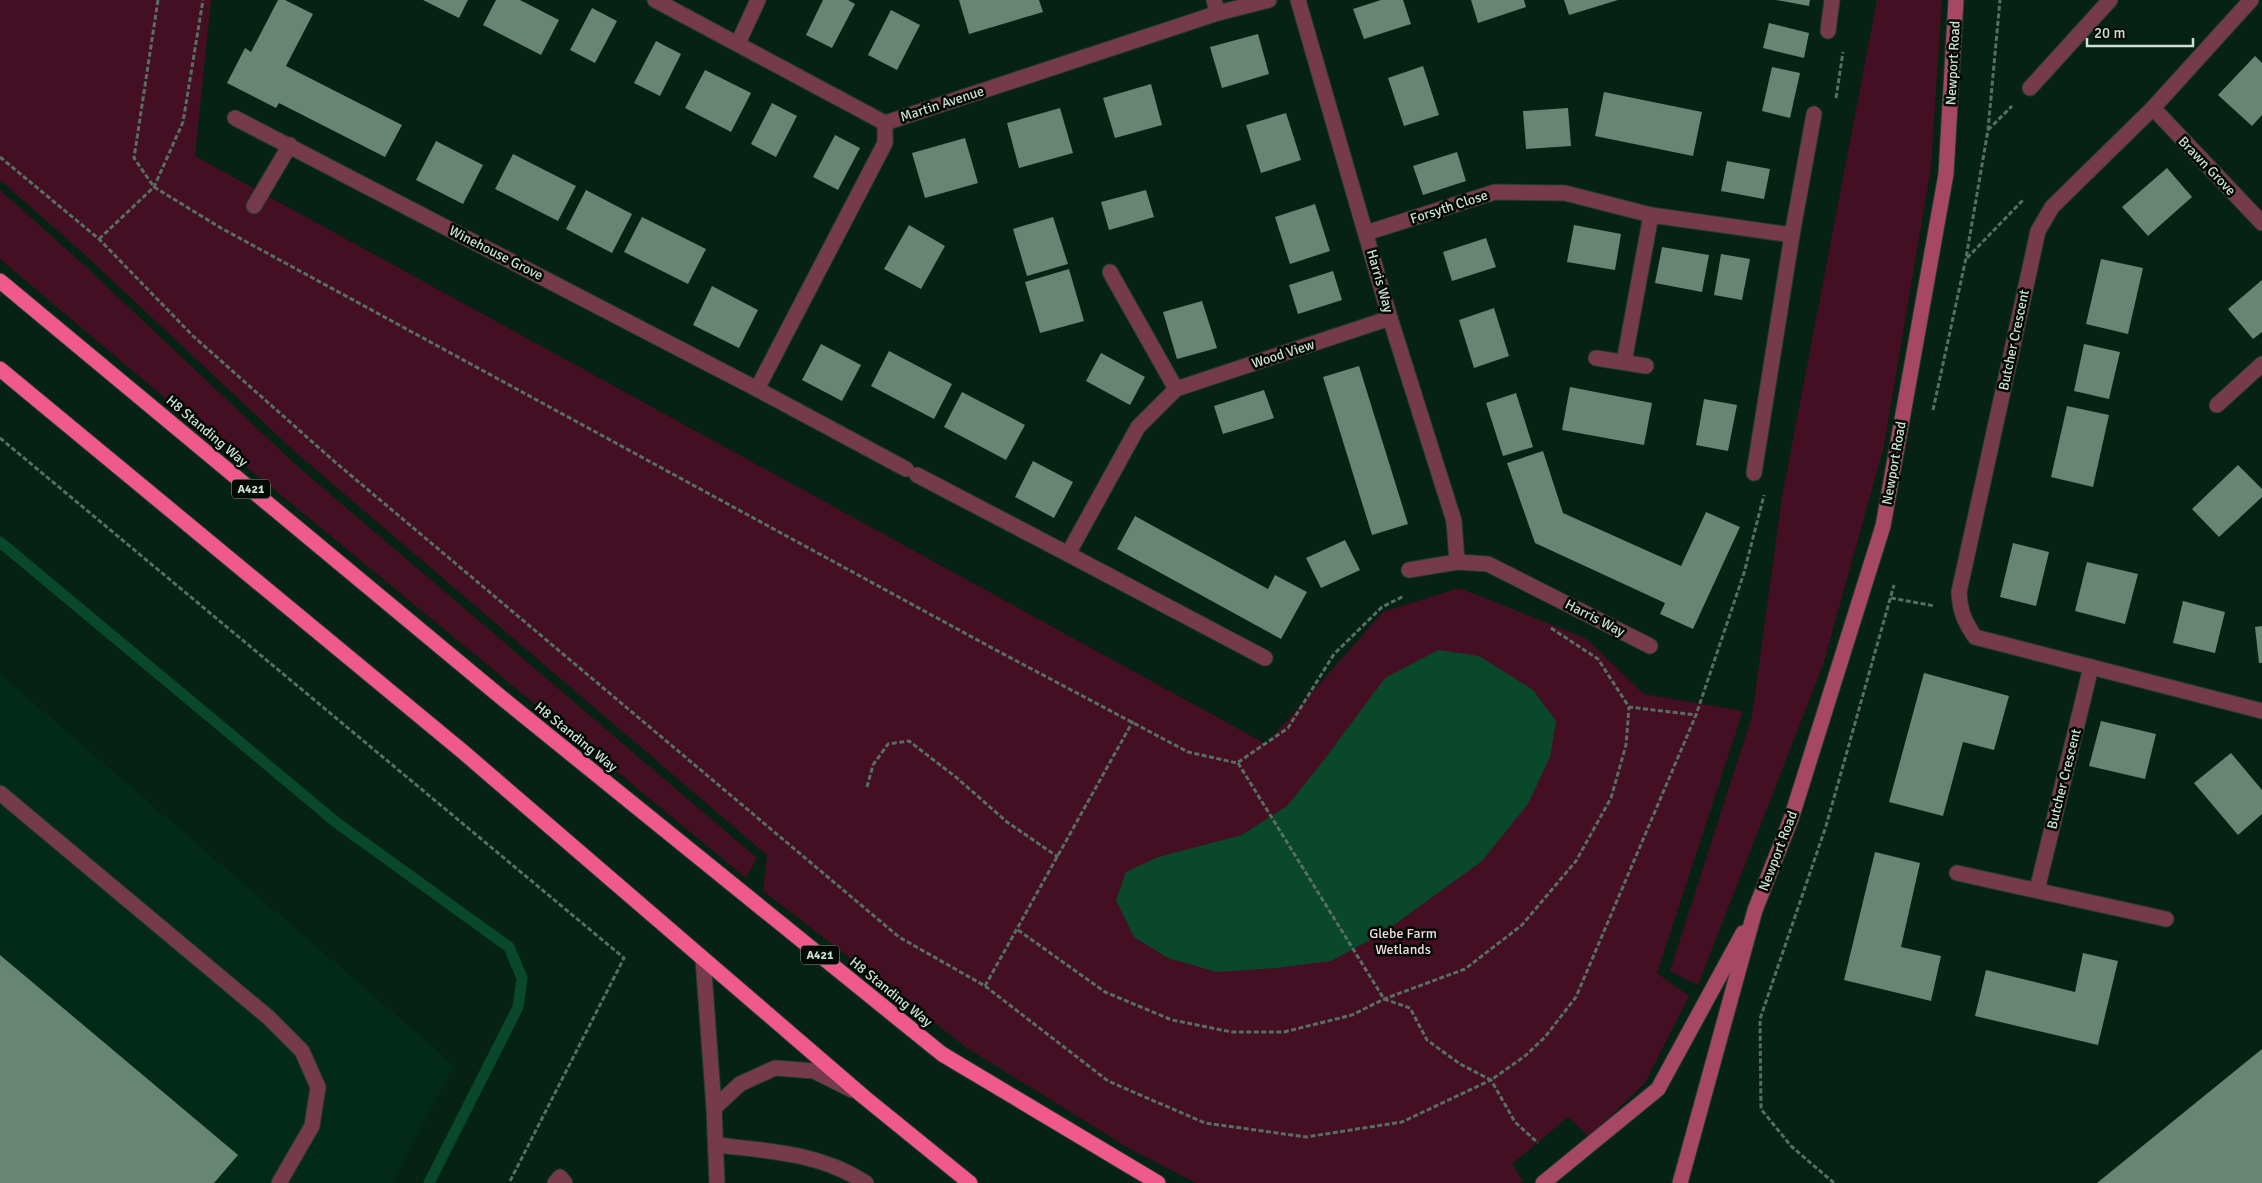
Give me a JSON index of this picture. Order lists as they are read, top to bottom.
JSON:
{
  "streets": {
    "highway": ["H8 Standing Way", "A421"],
    "street": [
      "Newport Road",
      "Martin Avenue",
      "Brawn Grove",
      "Forsyth Close",
      "Winehouse Grove",
      "Harris Way",
      "Butcher Crescent",
      "Wood View"
    ]
  },
  "crossings": [
    ["Brawn Grove", "Butcher Crescent"],
    ["Forsyth Close", "Harris Way"],
    ["Winehouse Grove", "Wood View"],
    ["Harris Way", "Wood View"]
  ],
  "parks": ["Glebe Farm Wetlands"],
  "scale_bar": "20 m"
}
